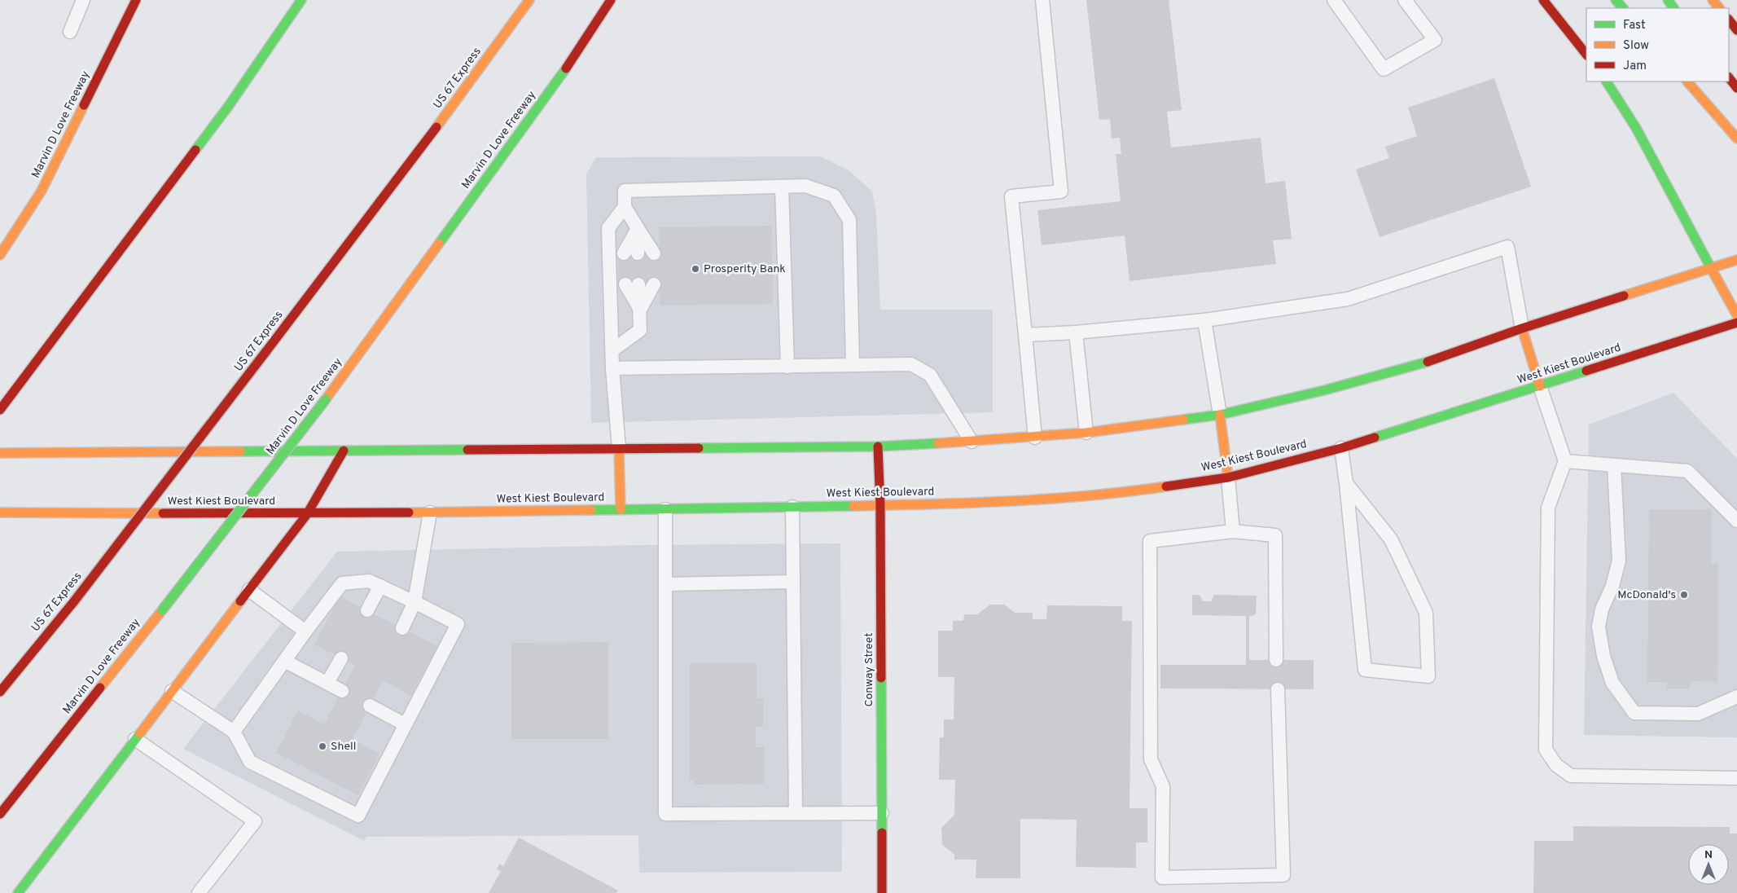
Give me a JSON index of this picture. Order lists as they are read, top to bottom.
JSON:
{
  "streets": {
    "main road": [
      "US 67 Express",
      "Marvin D Love Freeway",
      "West Kiest Boulevard",
      "Conway Street"
    ]
  },
  "crossings": [
    ["West Kiest Boulevard", "Conway Street"]
  ],
  "places": ["Prosperity Bank", "McDonald's", "Shell"],
  "legend": ["Fast", "Slow", "Jam"],
  "north": "top"
}
